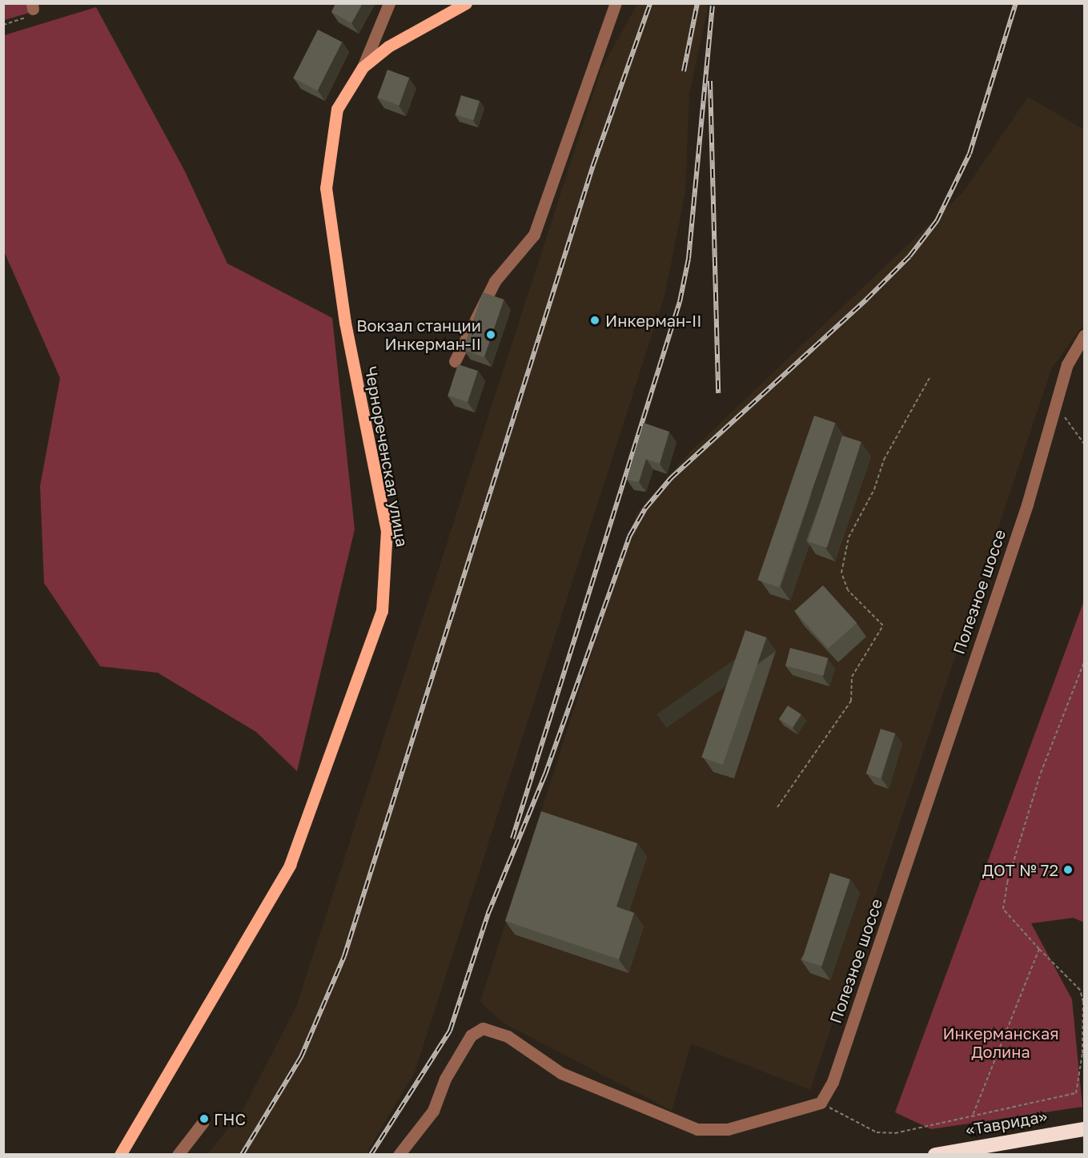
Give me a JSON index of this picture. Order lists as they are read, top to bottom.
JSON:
{
  "streets": {
    "highway": ["«Таврида»"],
    "main road": ["Чернореченская улица"],
    "street": ["Полезное шоссе"]
  },
  "parks": ["Инкерманская Долина"],
  "places": [
    "Инкерман-II",
    "Вокзал станции Инкерман-II",
    "ДОТ № 72",
    "ГНС"
  ]
}
